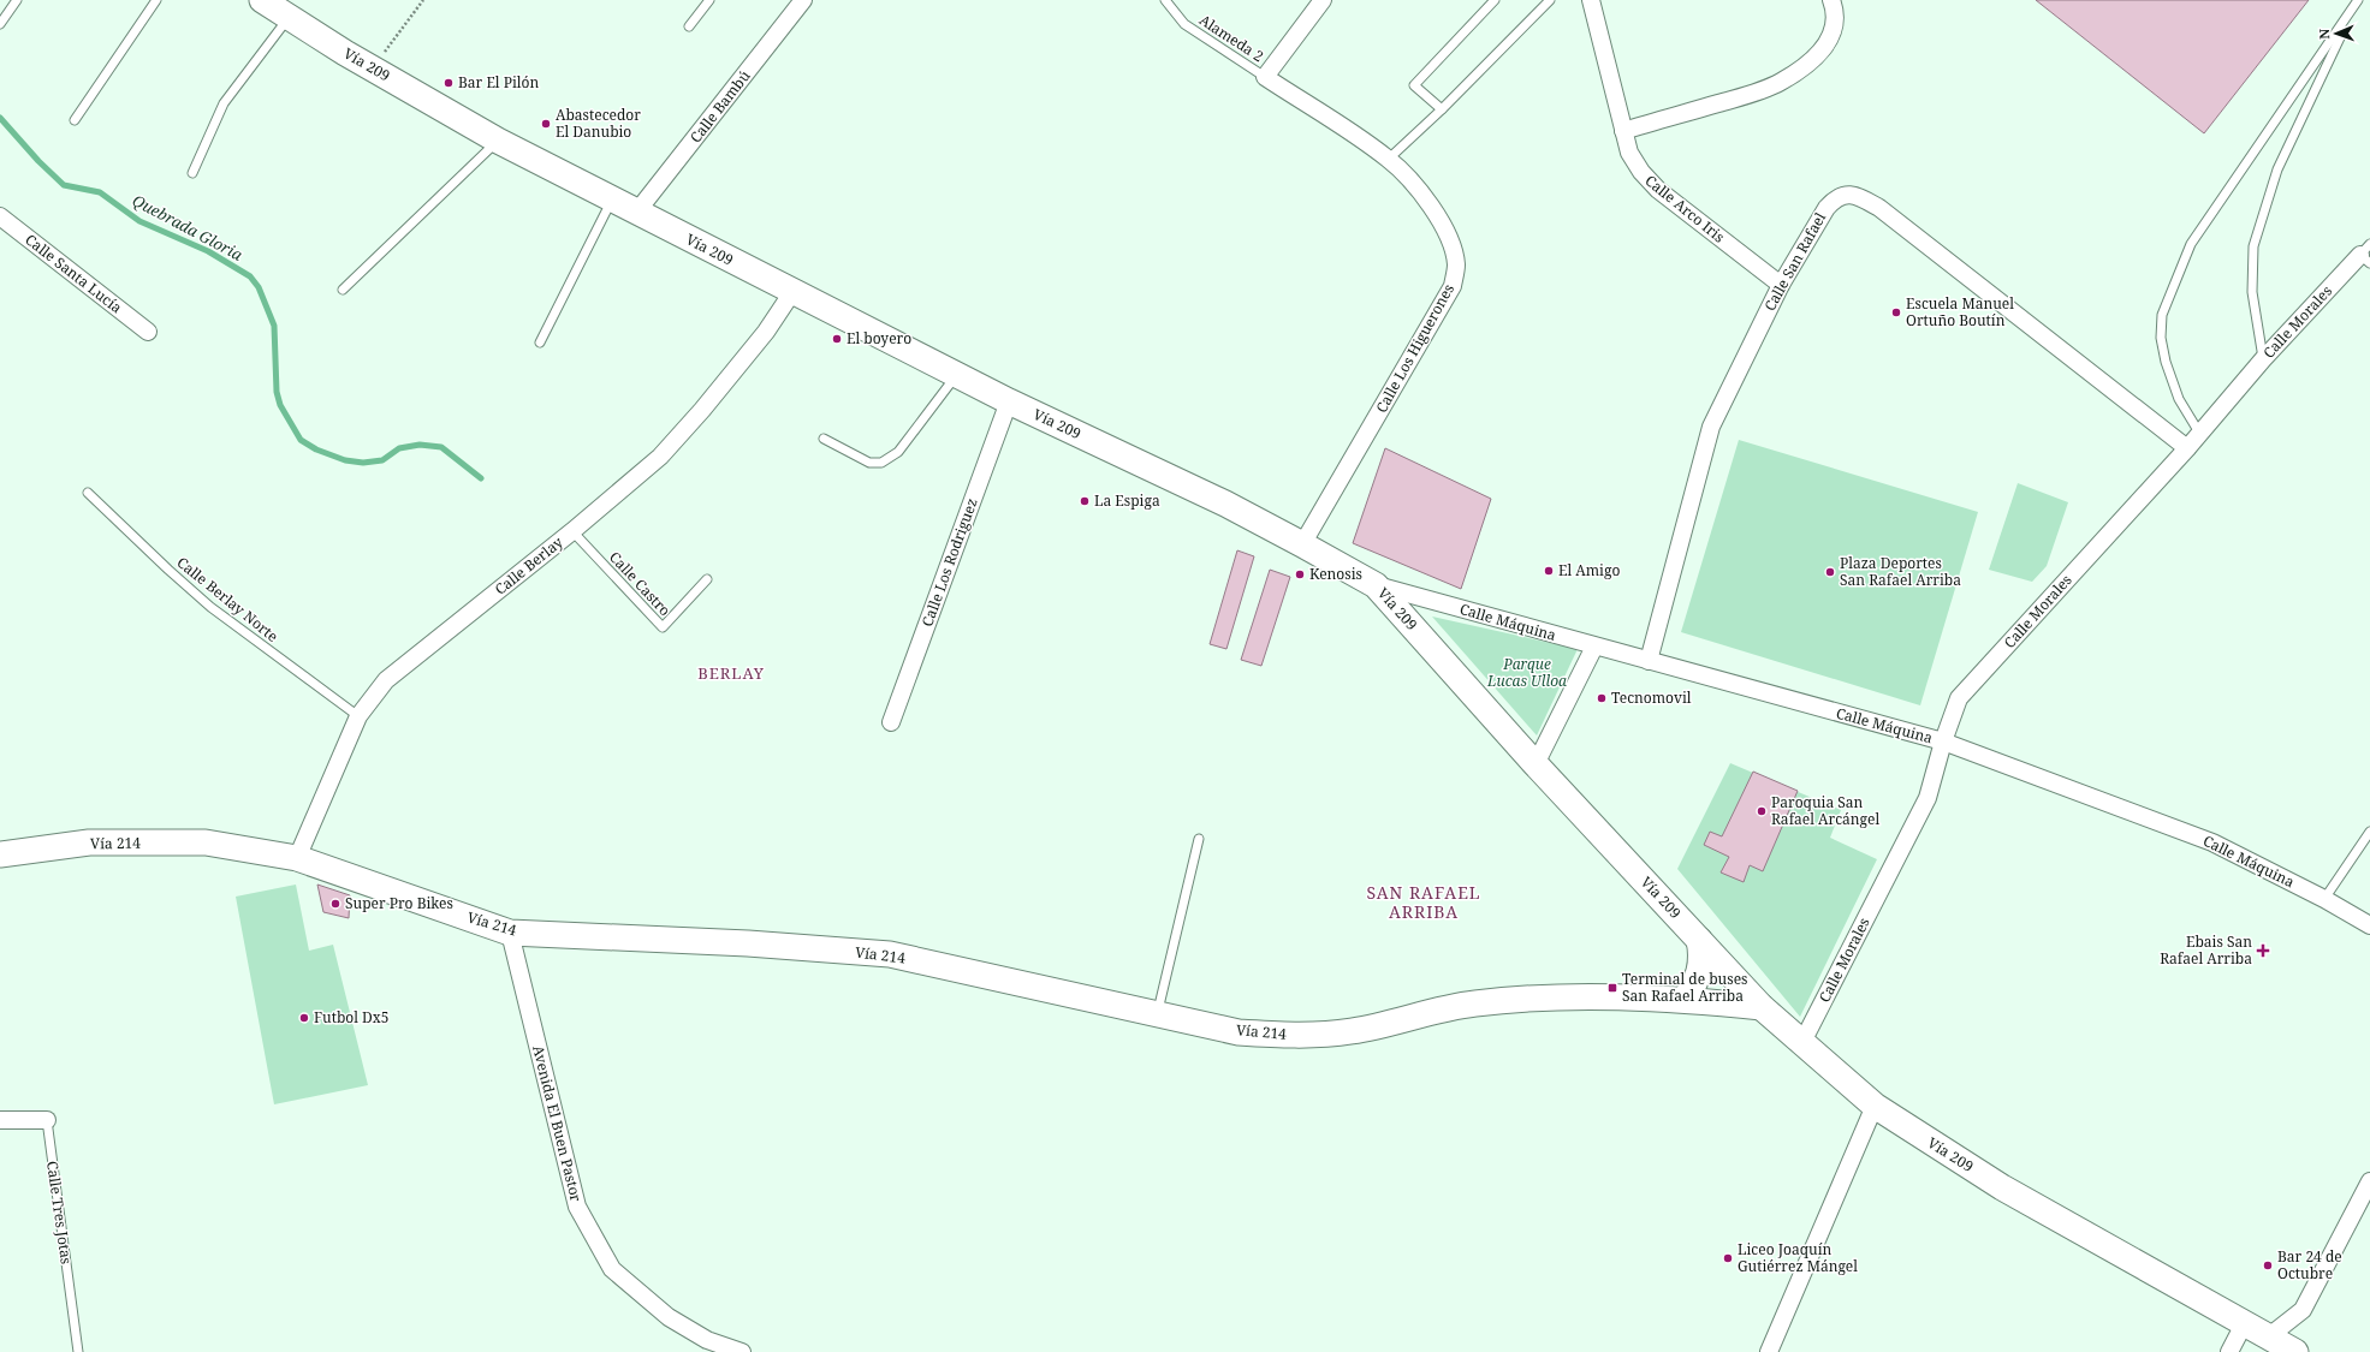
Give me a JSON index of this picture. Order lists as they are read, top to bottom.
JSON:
{
  "streets": {
    "main road": ["Vía 209", "Vía 214"],
    "street": [
      "Calle Bambú",
      "Calle Arco Iris",
      "Calle San Rafael",
      "Calle Santa Lucía",
      "Calle Morales",
      "Calle Los Higuerones",
      "Calle Los Rodriguez",
      "Calle Berlay",
      "Calle Máquina",
      "Avenida El Buen Pastor",
      "Calle Tres Jotas"
    ],
    "lane": ["Alameda 2", "Calle Castro", "Calle Berlay Norte"]
  },
  "crossings": [
    ["Alameda 2", "Calle Los Higuerones"],
    ["Vía 209", "Calle Bambú"],
    ["Vía 209", "Calle Morales"],
    ["Vía 209", "Calle Los Higuerones"],
    ["Vía 209", "Calle Los Rodriguez"],
    ["Vía 209", "Calle Berlay"],
    ["Vía 209", "Calle Máquina"],
    ["Vía 209", "Vía 214"],
    ["Calle Arco Iris", "Calle San Rafael"],
    ["Calle San Rafael", "Calle Morales"],
    ["Calle San Rafael", "Calle Máquina"],
    ["Calle Morales", "Calle Máquina"],
    ["Calle Berlay", "Calle Castro"],
    ["Calle Berlay", "Calle Berlay Norte"],
    ["Calle Berlay", "Vía 214"],
    ["Vía 214", "Avenida El Buen Pastor"]
  ],
  "districts": ["BERLAY", "SAN RAFAEL ARRIBA"],
  "water": ["Quebrada Gloria"],
  "parks": ["Parque Lucas Ulloa"],
  "places": {
    "other": [
      "Bar El Pilón",
      "Abastecedor El Danubio",
      "Escuela Manuel Ortuño Boutín",
      "El boyero",
      "La Espiga",
      "El Amigo",
      "Plaza Deportes San Rafael Arriba",
      "Kenosis",
      "Tecnomovil",
      "Paroquia San Rafael Arcángel",
      "Super Pro Bikes",
      "Futbol Dx5",
      "Liceo Joaquín Gutiérrez Mángel",
      "Bar 24 de Octubre"
    ],
    "health": ["Ebais San Rafael Arriba"],
    "transit": ["Terminal de buses San Rafael Arriba"]
  },
  "north": "left"
}
